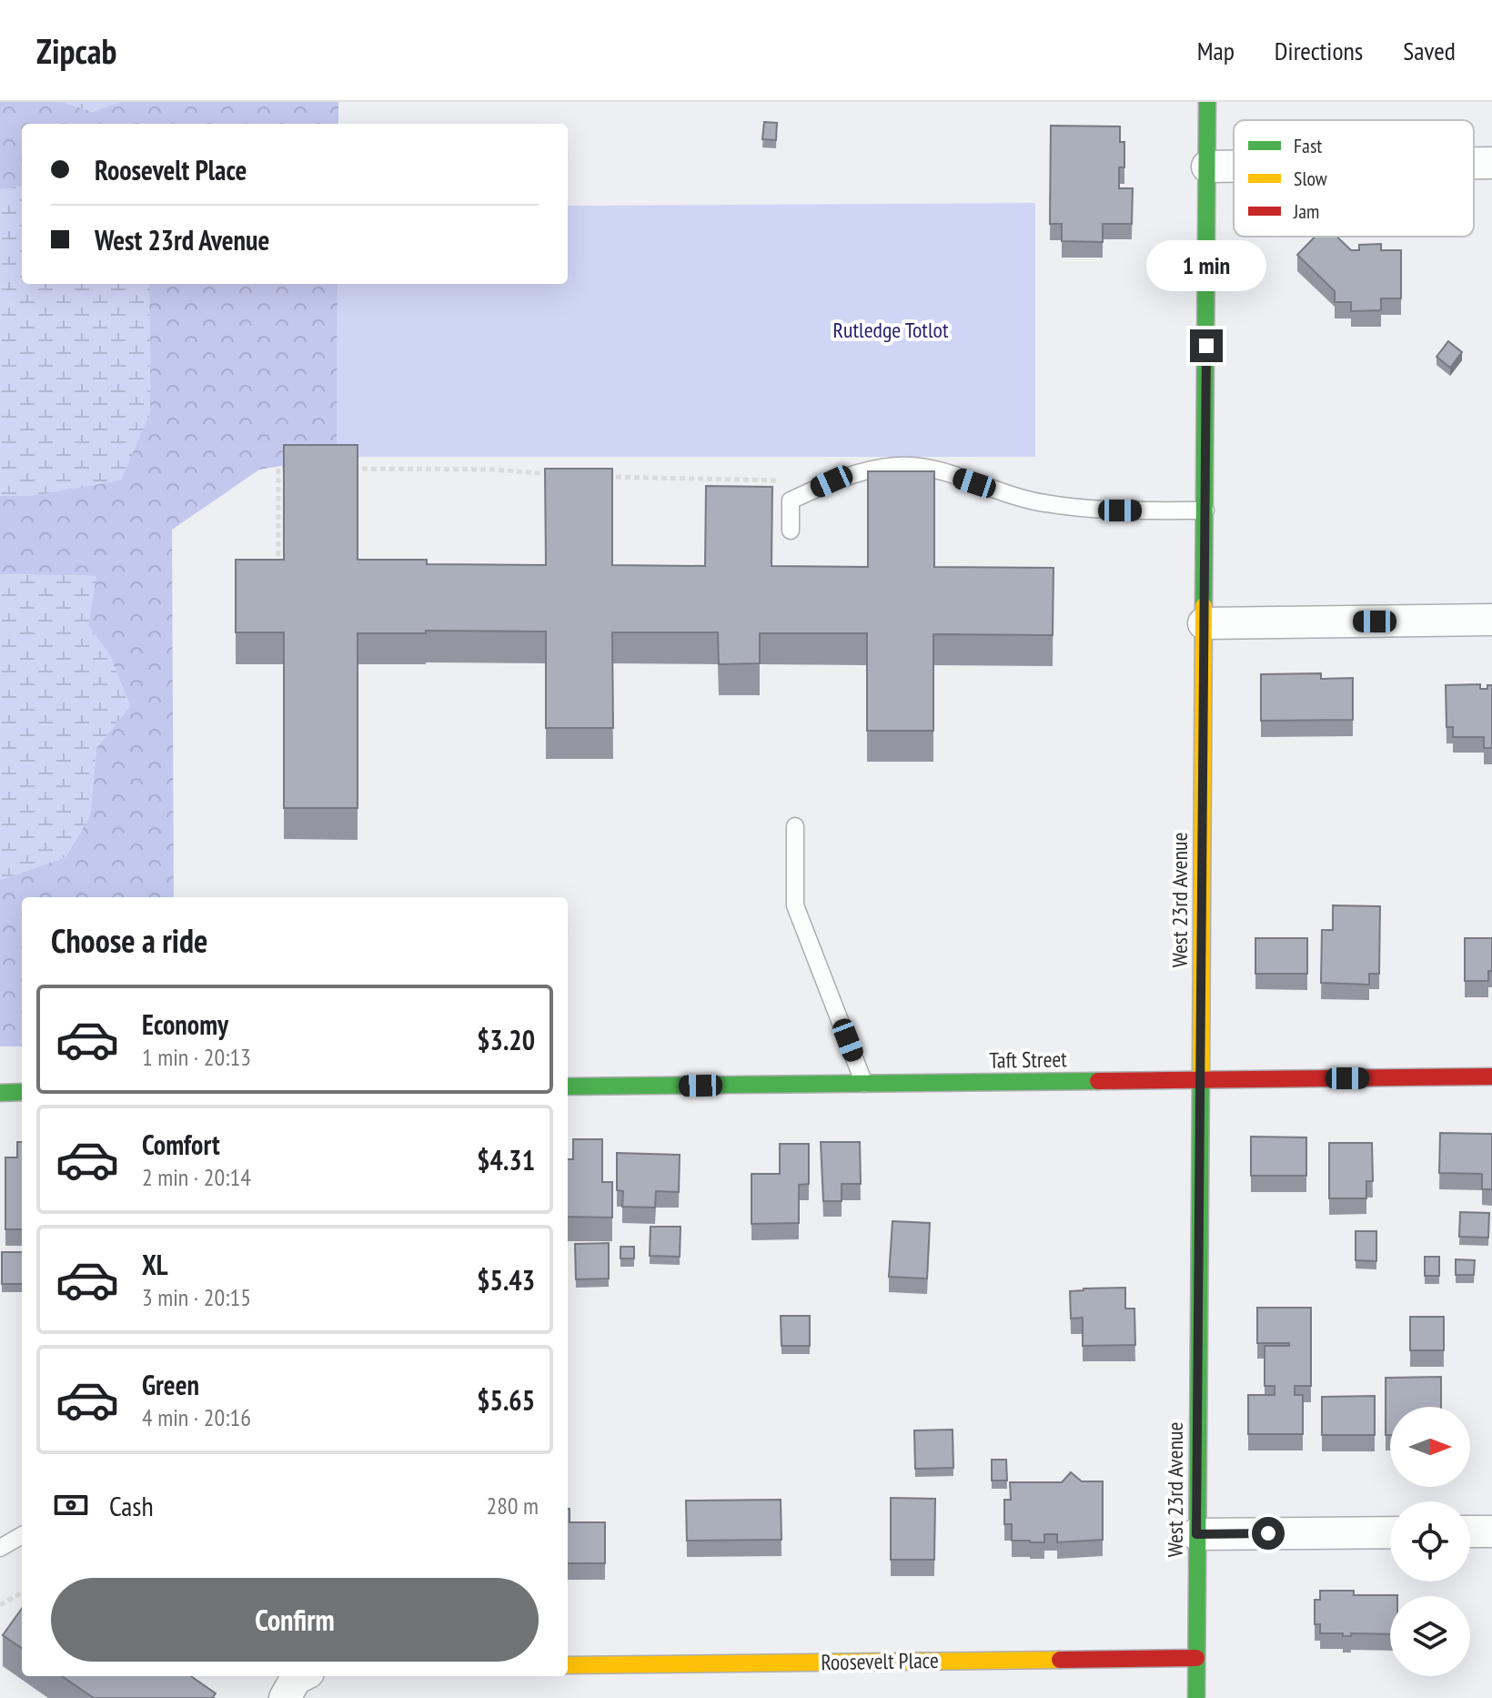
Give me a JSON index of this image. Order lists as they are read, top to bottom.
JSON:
{
  "streets": {
    "street": ["West 23rd Avenue", "Taft Street", "Roosevelt Place"]
  },
  "crossings": [
    ["West 23rd Avenue", "Taft Street"],
    ["West 23rd Avenue", "Roosevelt Place"]
  ],
  "parks": ["Rutledge Totlot"],
  "legend": ["Fast", "Slow", "Jam"],
  "north": "right",
  "page": {
    "header": "Zipcab",
    "nav": ["Map", "Directions", "Saved"],
    "banner": ["Roosevelt Place", "West 23rd Avenue"],
    "bubble": "1 min",
    "heading": "Choose a ride",
    "list": [
      {
        "name": "Economy",
        "note": "1 min · 20:13",
        "value": "$3.20"
      },
      {
        "name": "Comfort",
        "note": "2 min · 20:14",
        "value": "$4.31"
      },
      {
        "name": "XL",
        "note": "3 min · 20:15",
        "value": "$5.43"
      },
      {
        "name": "Green",
        "note": "4 min · 20:16",
        "value": "$5.65"
      }
    ],
    "pay": ["Cash", "280 m"],
    "buttons": "Confirm"
  }
}
